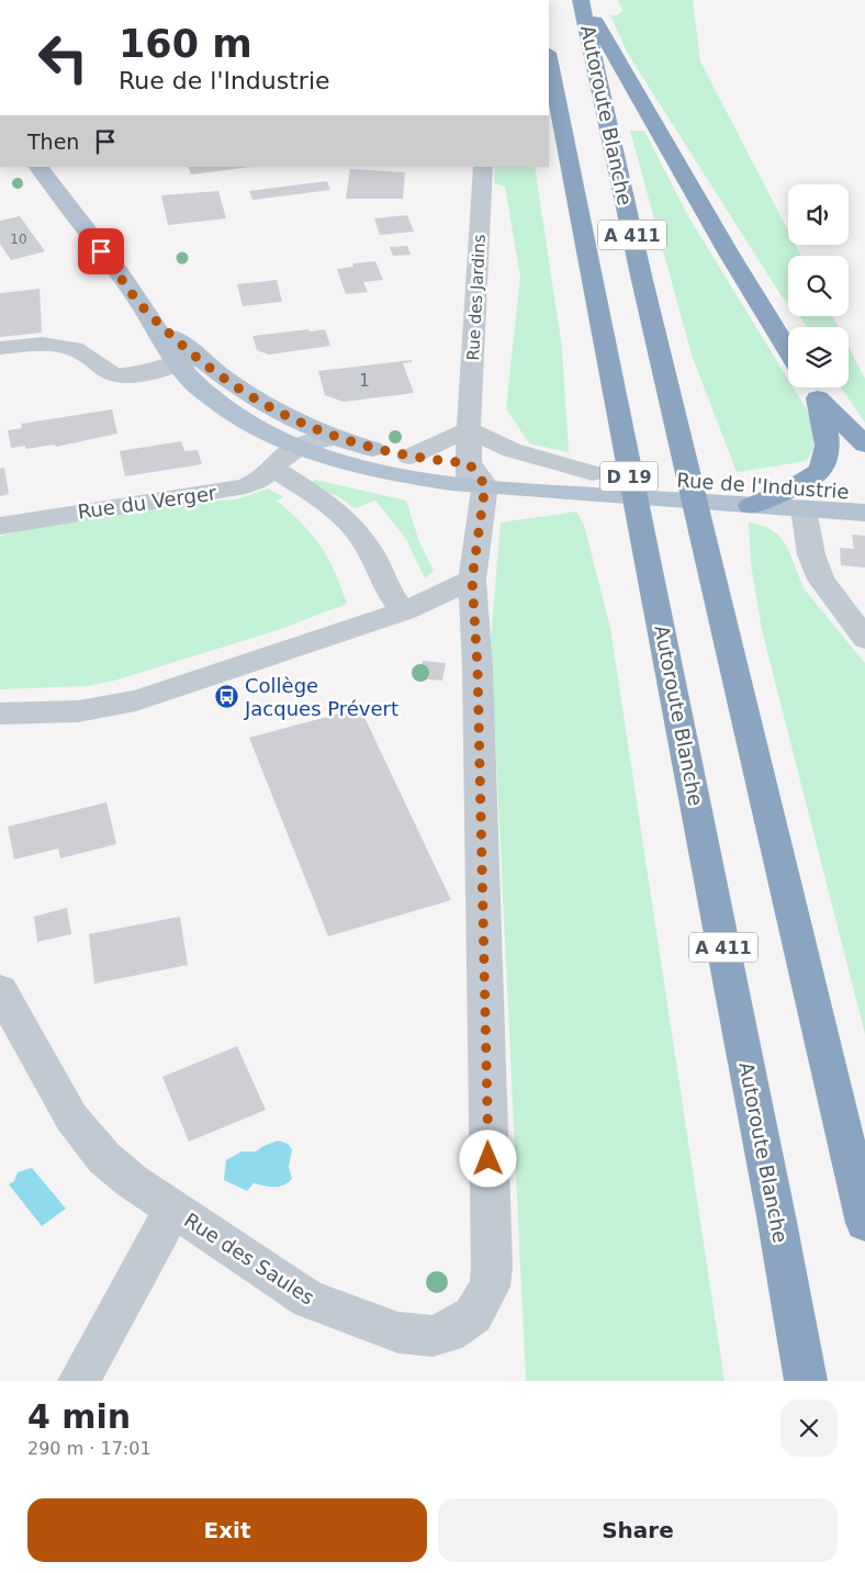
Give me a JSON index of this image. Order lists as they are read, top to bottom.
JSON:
{
  "streets": {
    "highway": ["Autoroute Blanche", "A 411"],
    "main road": ["D 19", "Rue de l'Industrie"],
    "street": ["Rue des Jardins", "Rue du Verger", "Rue des Saules"]
  },
  "crossings": [
    ["Rue des Jardins", "Rue de l'Industrie"],
    ["Rue des Jardins", "Rue des Saules"],
    ["Rue de l'Industrie", "Rue du Verger"],
    ["Rue de l'Industrie", "Rue des Saules"]
  ],
  "places": {
    "bus stop": ["Collège Jacques Prévert"]
  },
  "house_numbers": ["10", "1"],
  "page": {
    "turn": ["160 m", "Rue de l'Industrie"],
    "then": "Then",
    "heading": ["4 min", "290 m · 17:01"],
    "buttons": ["Exit", "Share"]
  }
}
